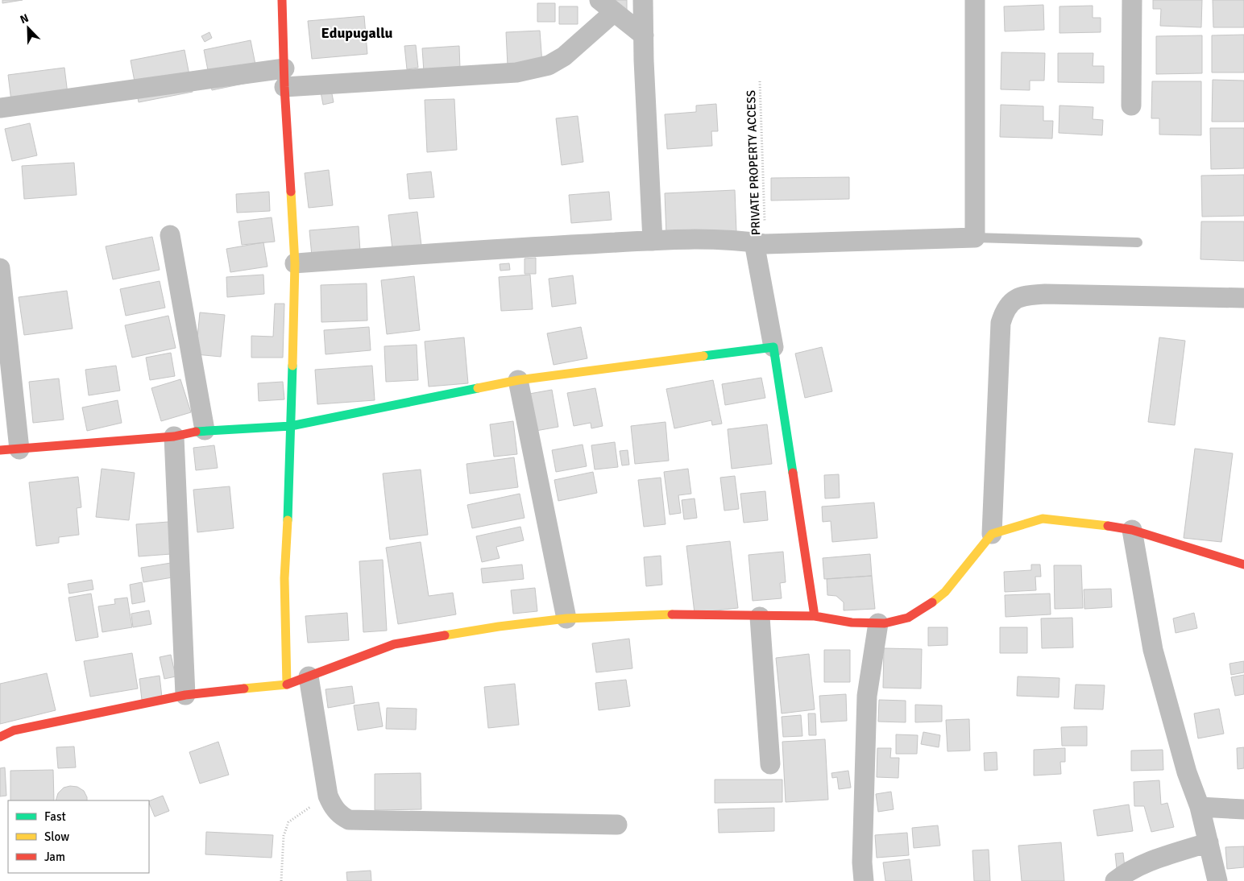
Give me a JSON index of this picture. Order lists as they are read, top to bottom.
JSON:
{
  "streets": {
    "path": ["PRIVATE PROPERTY ACCESS"]
  },
  "districts": ["Edupugallu"],
  "legend": ["Fast", "Slow", "Jam"],
  "north": "top left"
}
